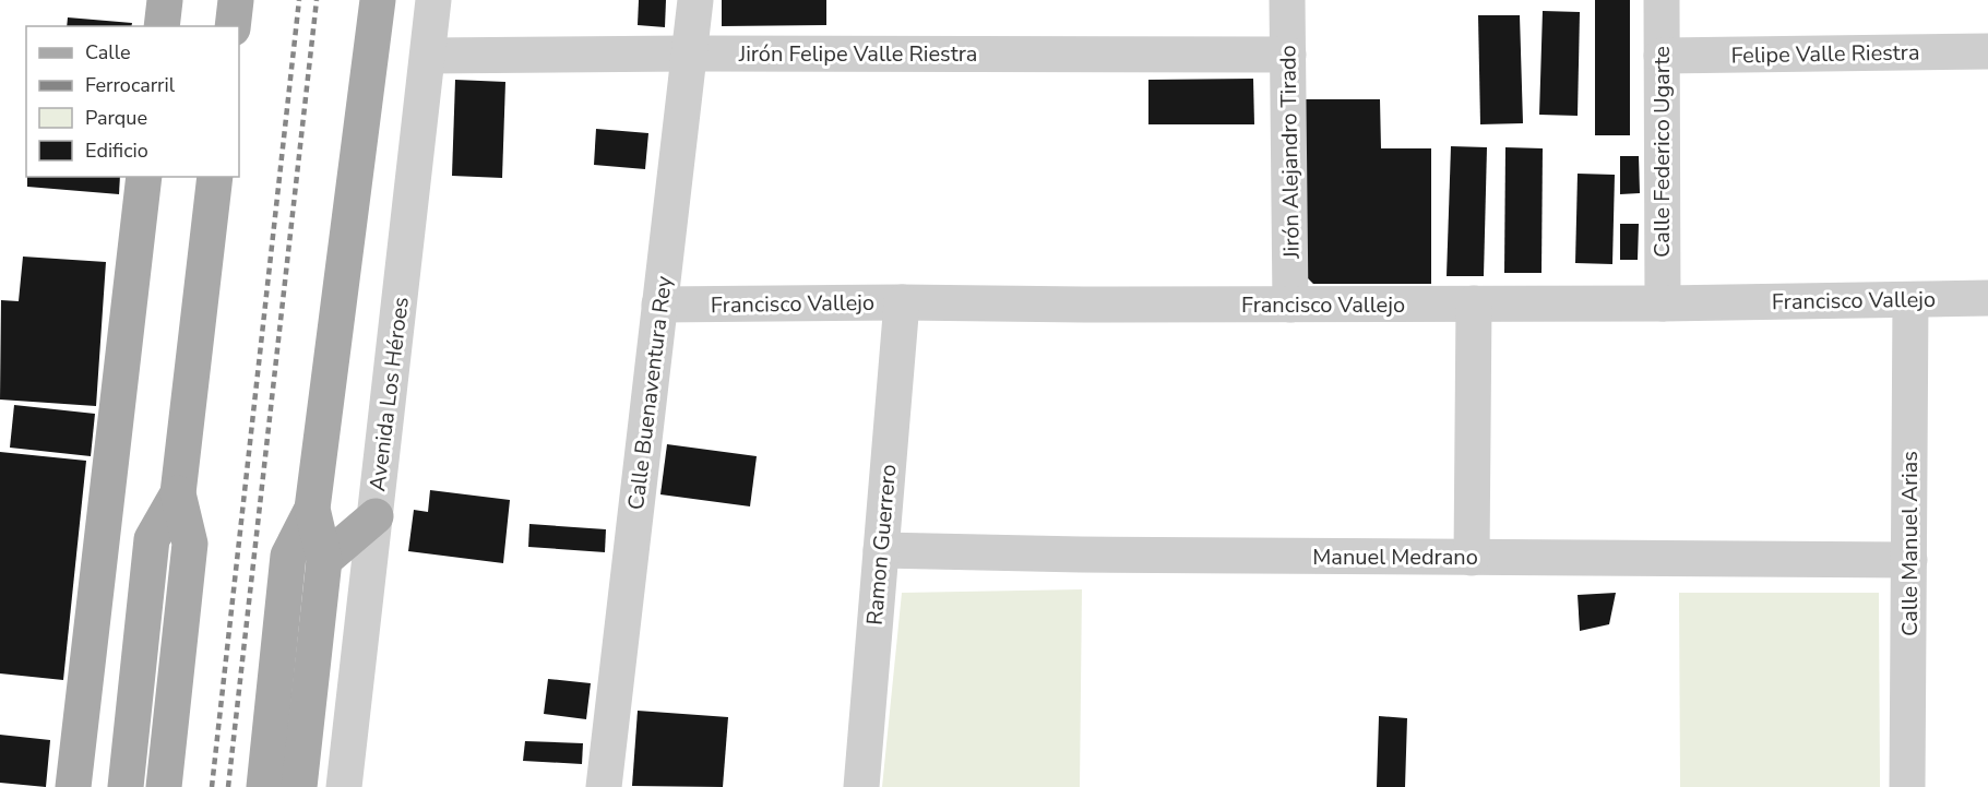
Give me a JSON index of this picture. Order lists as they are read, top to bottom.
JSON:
{
  "streets": {
    "street": [
      "Jirón Felipe Valle Riestra",
      "Felipe Valle Riestra",
      "Jirón Alejandro Tirado",
      "Calle Federico Ugarte",
      "Francisco Vallejo",
      "Calle Buenaventura Rey",
      "Avenida Los Héroes",
      "Calle Manuel Arias",
      "Ramon Guerrero",
      "Manuel Medrano"
    ]
  },
  "crossings": [
    ["Jirón Felipe Valle Riestra", "Jirón Alejandro Tirado"],
    ["Jirón Felipe Valle Riestra", "Calle Buenaventura Rey"],
    ["Jirón Felipe Valle Riestra", "Avenida Los Héroes"],
    ["Felipe Valle Riestra", "Calle Federico Ugarte"],
    ["Jirón Alejandro Tirado", "Francisco Vallejo"],
    ["Calle Federico Ugarte", "Francisco Vallejo"],
    ["Francisco Vallejo", "Calle Buenaventura Rey"],
    ["Francisco Vallejo", "Calle Manuel Arias"],
    ["Francisco Vallejo", "Ramon Guerrero"],
    ["Calle Manuel Arias", "Manuel Medrano"],
    ["Ramon Guerrero", "Manuel Medrano"]
  ],
  "legend": [
    "Calle",
    "Ferrocarril",
    "Parque",
    "Edificio"
  ]
}
